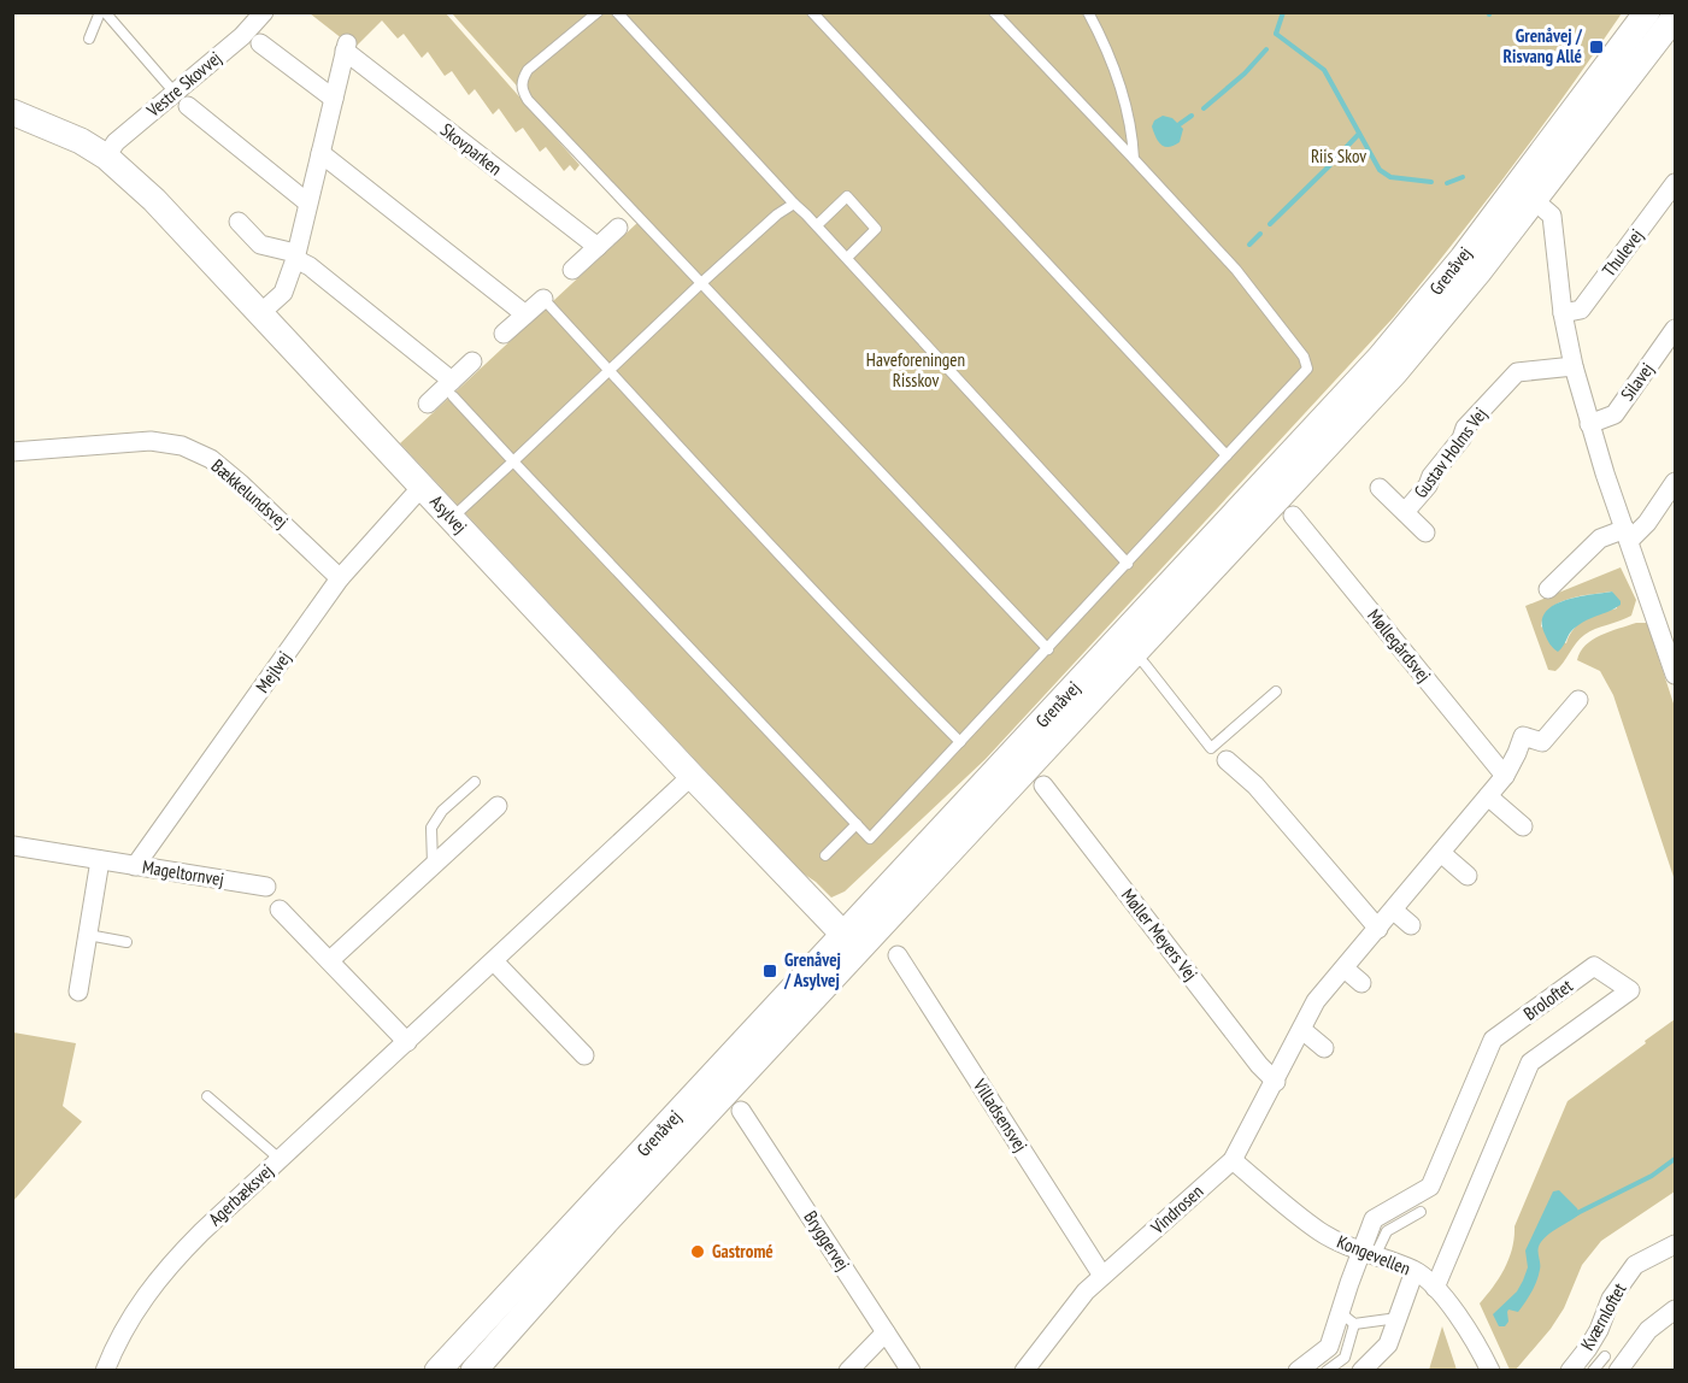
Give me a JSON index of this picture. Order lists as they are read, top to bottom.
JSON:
{
  "streets": {
    "street": [
      "Vestre Skovvej",
      "Skovparken",
      "Thulevej",
      "Grenåvej",
      "Silavej",
      "Gustav Holms Vej",
      "Bækkelundsvej",
      "Asylvej",
      "Møllegårdsvej",
      "Mejlvej",
      "Mageltornvej",
      "Møller Meyers Vej",
      "Broloftet",
      "Villadsensvej",
      "Agerbæksvej",
      "Vindrosen",
      "Bryggervej",
      "Kongevellen",
      "Kværnloftet"
    ]
  },
  "crossings": [
    ["Vestre Skovvej", "Asylvej"],
    ["Skovparken", "Asylvej"],
    ["Grenåvej", "Asylvej"],
    ["Bækkelundsvej", "Mejlvej"],
    ["Asylvej", "Mejlvej"],
    ["Asylvej", "Agerbæksvej"],
    ["Møllegårdsvej", "Vindrosen"],
    ["Mejlvej", "Mageltornvej"],
    ["Møller Meyers Vej", "Vindrosen"],
    ["Broloftet", "Kongevellen"],
    ["Villadsensvej", "Vindrosen"],
    ["Vindrosen", "Kongevellen"]
  ],
  "parks": ["Riis Skov", "Haveforeningen Risskov"],
  "places": {
    "transit": ["Grenåvej / Risvang Allé", "Grenåvej / Asylvej"],
    "other": ["Gastromé"]
  }
}
